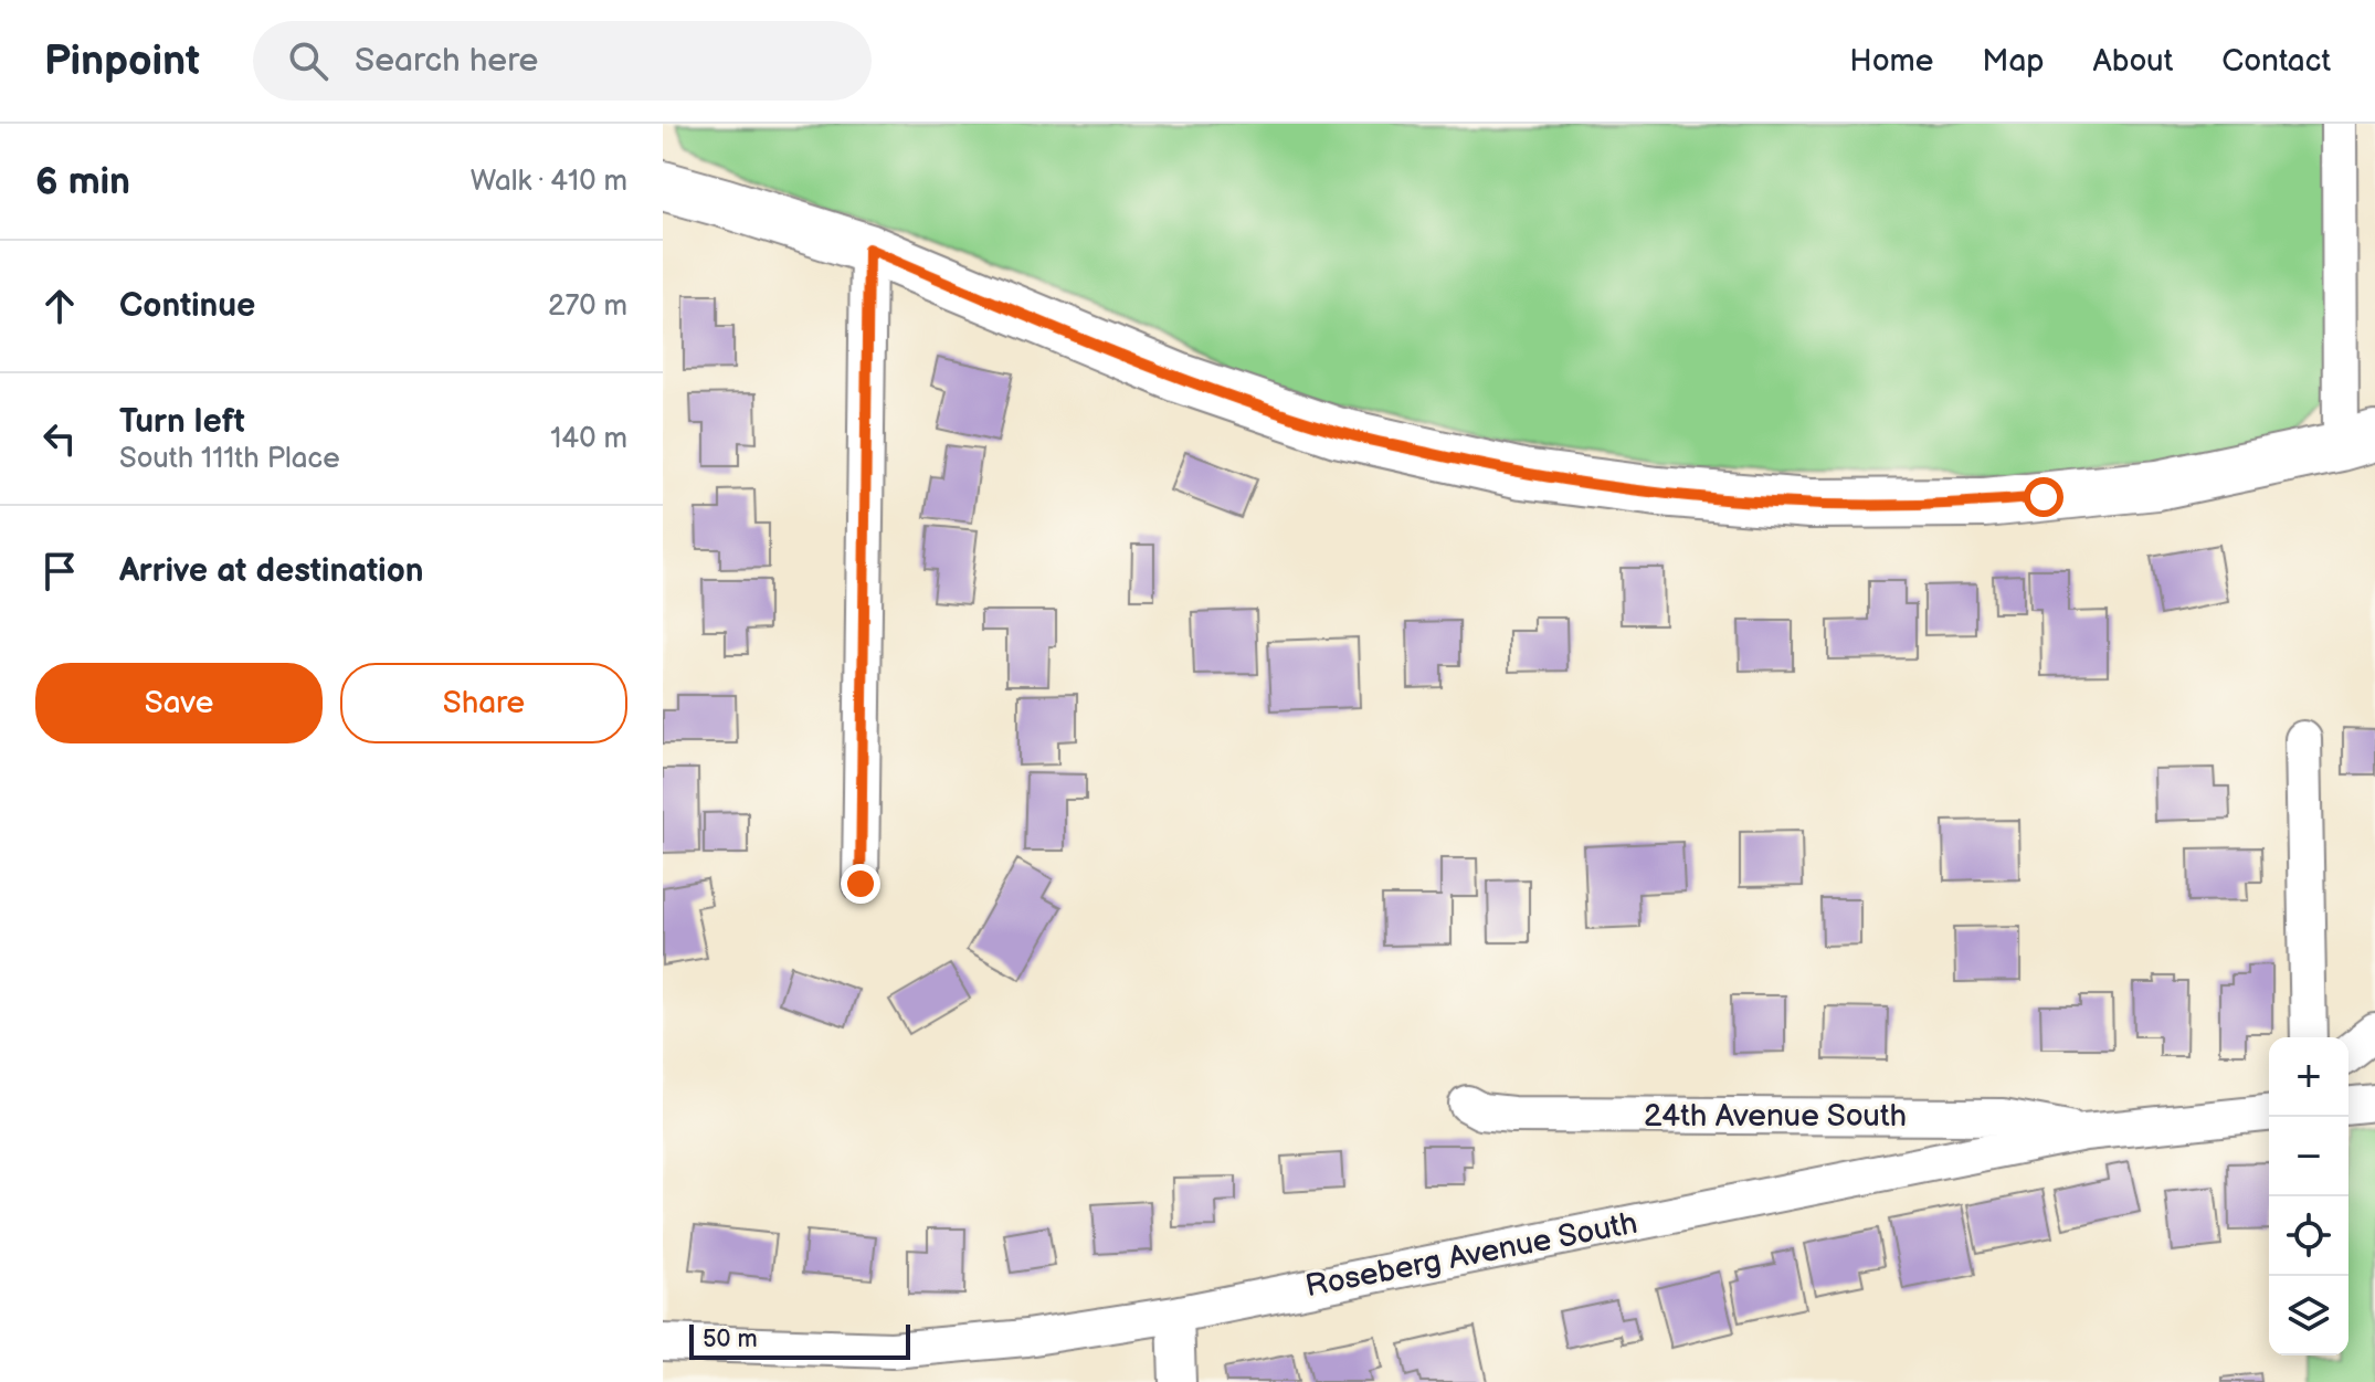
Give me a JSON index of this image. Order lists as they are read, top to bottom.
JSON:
{
  "streets": {
    "street": ["24th Avenue South", "Roseberg Avenue South"]
  },
  "crossings": [
    ["24th Avenue South", "Roseberg Avenue South"]
  ],
  "scale_bar": "50 m",
  "page": {
    "header": "Pinpoint",
    "search": "Search here",
    "nav": [
      "Home",
      "Map",
      "About",
      "Contact"
    ],
    "heading": ["6 min", "Walk · 410 m"],
    "list": [
      ["Continue", "270 m"],
      ["Turn left", "South 111th Place", "140 m"],
      "Arrive at destination"
    ],
    "buttons": ["Save", "Share"],
    "map_buttons": ["+", "−"],
    "scale": "50 m"
  }
}
